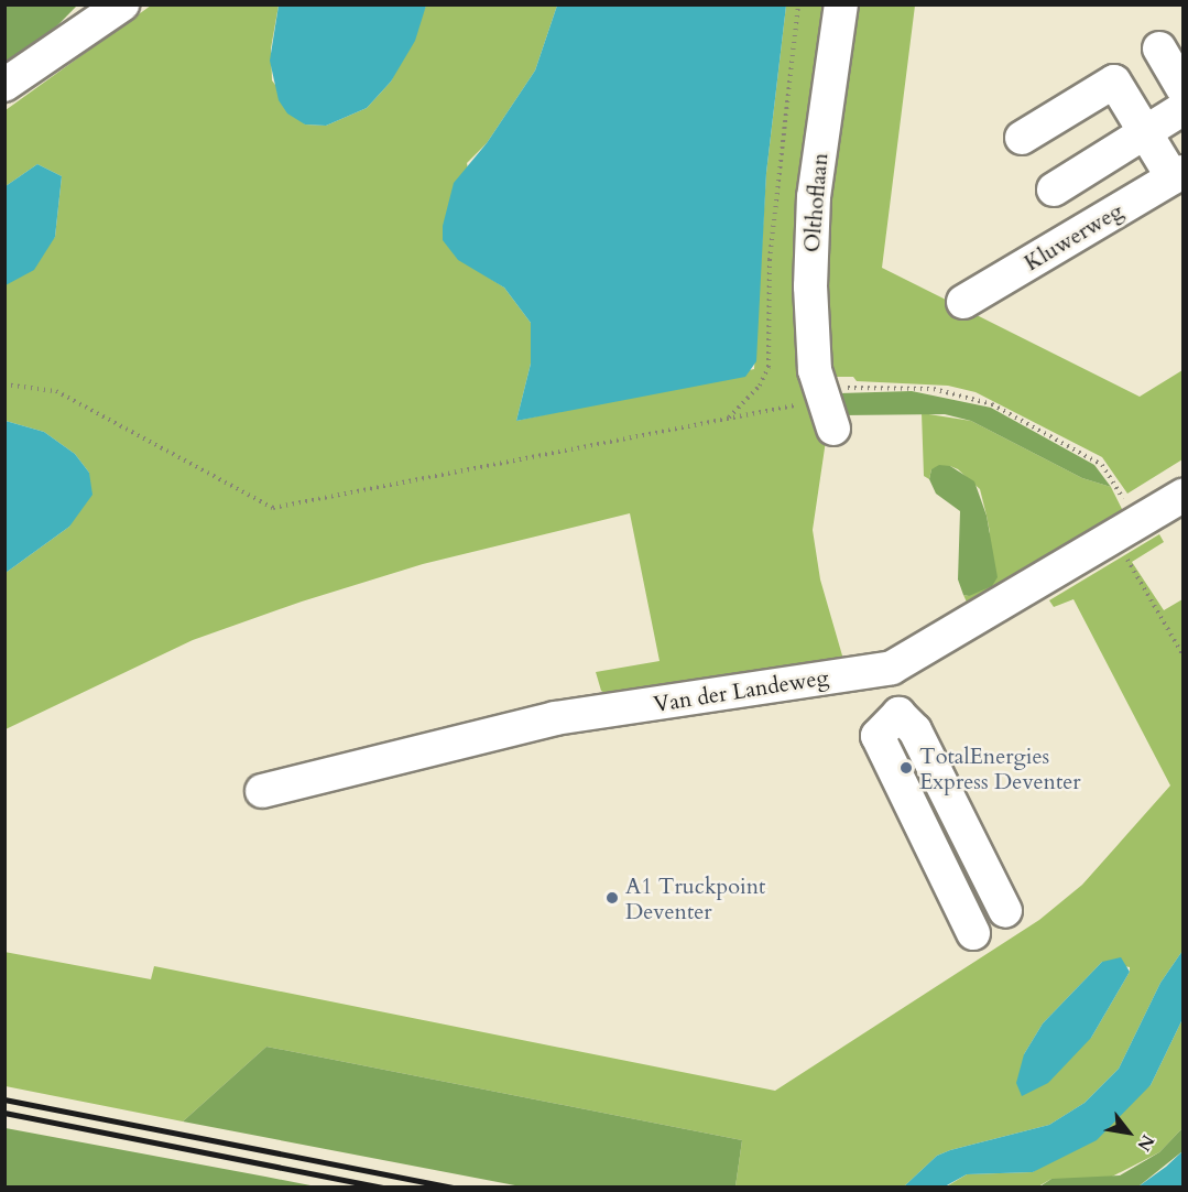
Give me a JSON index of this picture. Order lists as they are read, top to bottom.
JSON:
{
  "streets": {
    "street": ["Olthoflaan", "Kluwerweg", "Van der Landeweg"]
  },
  "places": ["TotalEnergies Express Deventer", "A1 Truckpoint Deventer"],
  "north": "bottom right"
}
